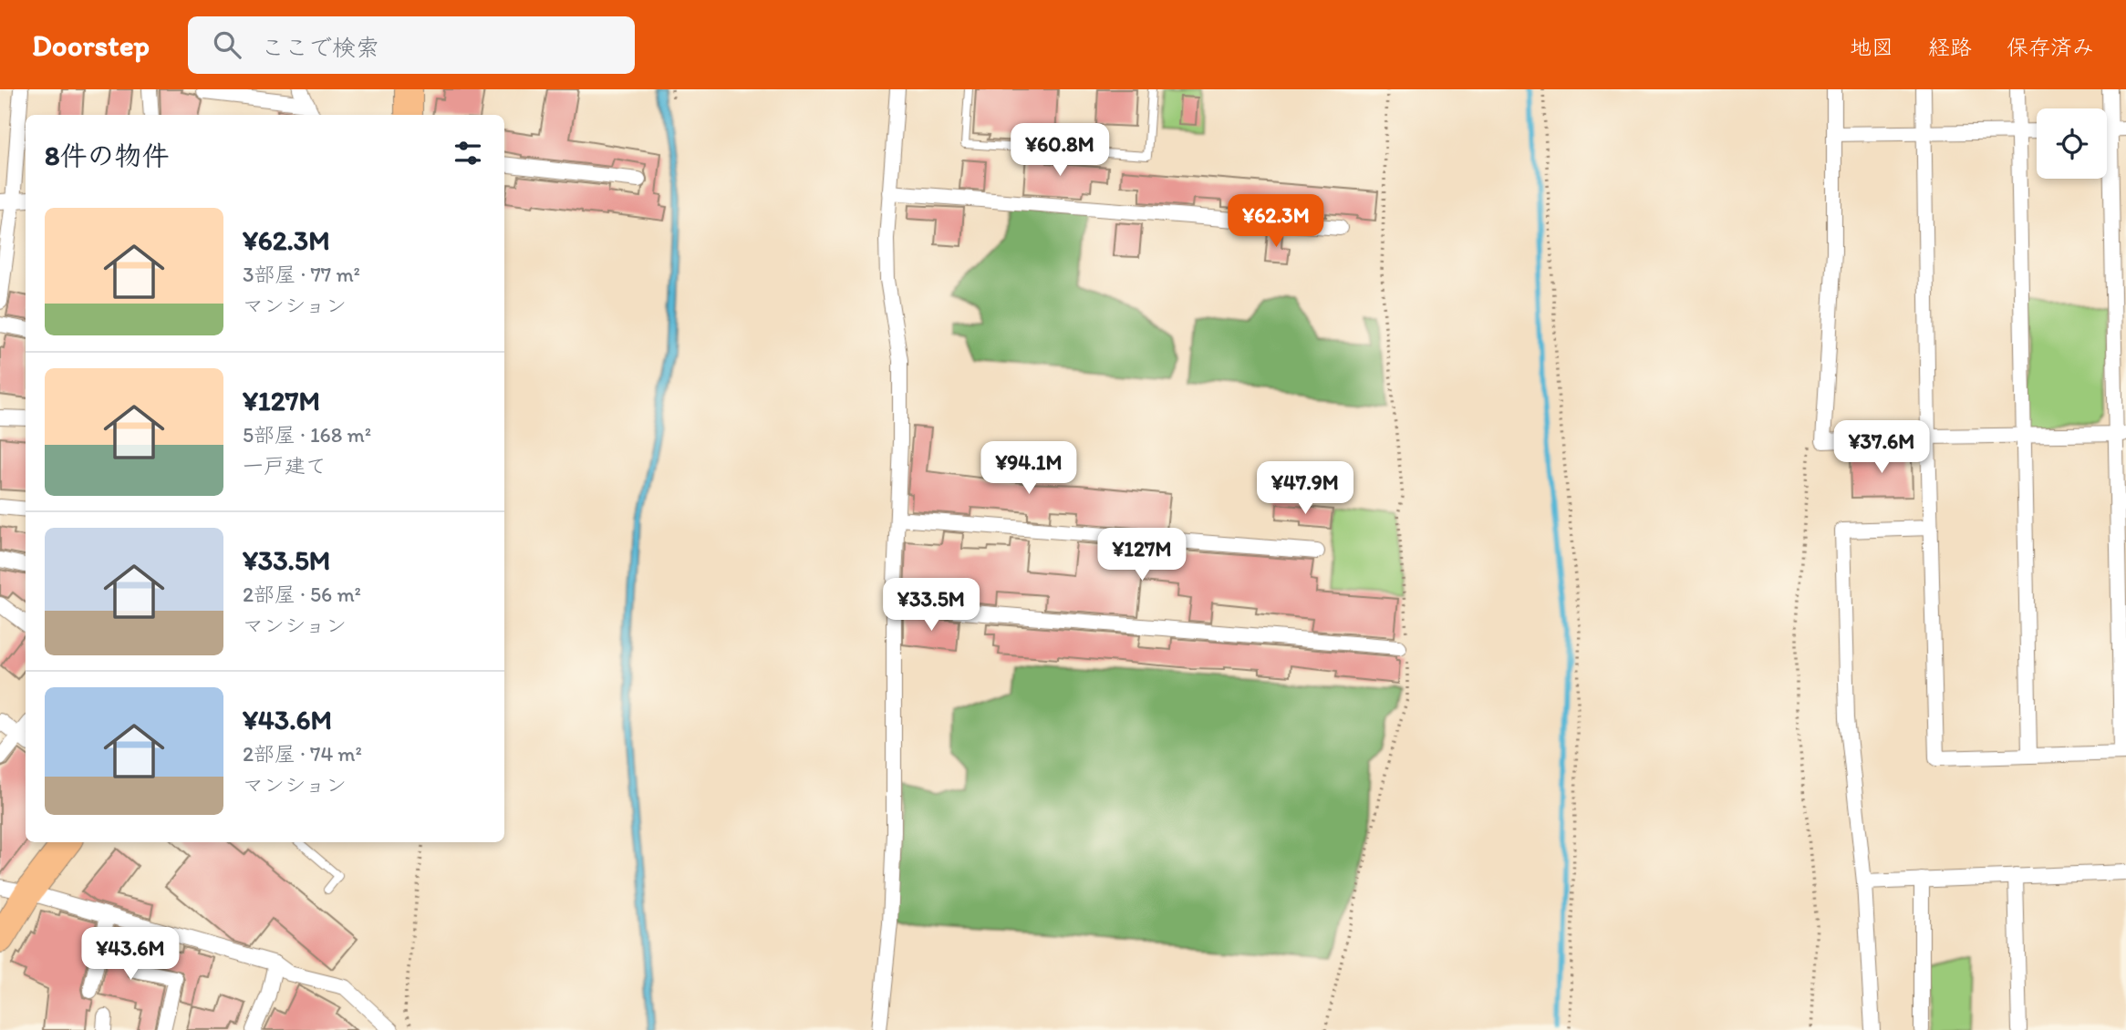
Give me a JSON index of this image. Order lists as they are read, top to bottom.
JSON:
{
  "page": {
    "header": "Doorstep",
    "search": "ここで検索",
    "nav": ["地図", "経路", "保存済み"],
    "heading": "8件の物件",
    "price": [
      "¥60.8M",
      "¥62.3M",
      "¥37.6M",
      "¥94.1M",
      "¥47.9M",
      "¥127M",
      "¥33.5M",
      "¥43.6M"
    ],
    "list": [
      {
        "name": "¥62.3M",
        "note": "3部屋 · 77 m² · マンション"
      },
      {
        "name": "¥127M",
        "note": "5部屋 · 168 m² · 一戸建て"
      },
      {
        "name": "¥33.5M",
        "note": "2部屋 · 56 m² · マンション"
      },
      {
        "name": "¥43.6M",
        "note": "2部屋 · 74 m² · マンション"
      }
    ]
  }
}
